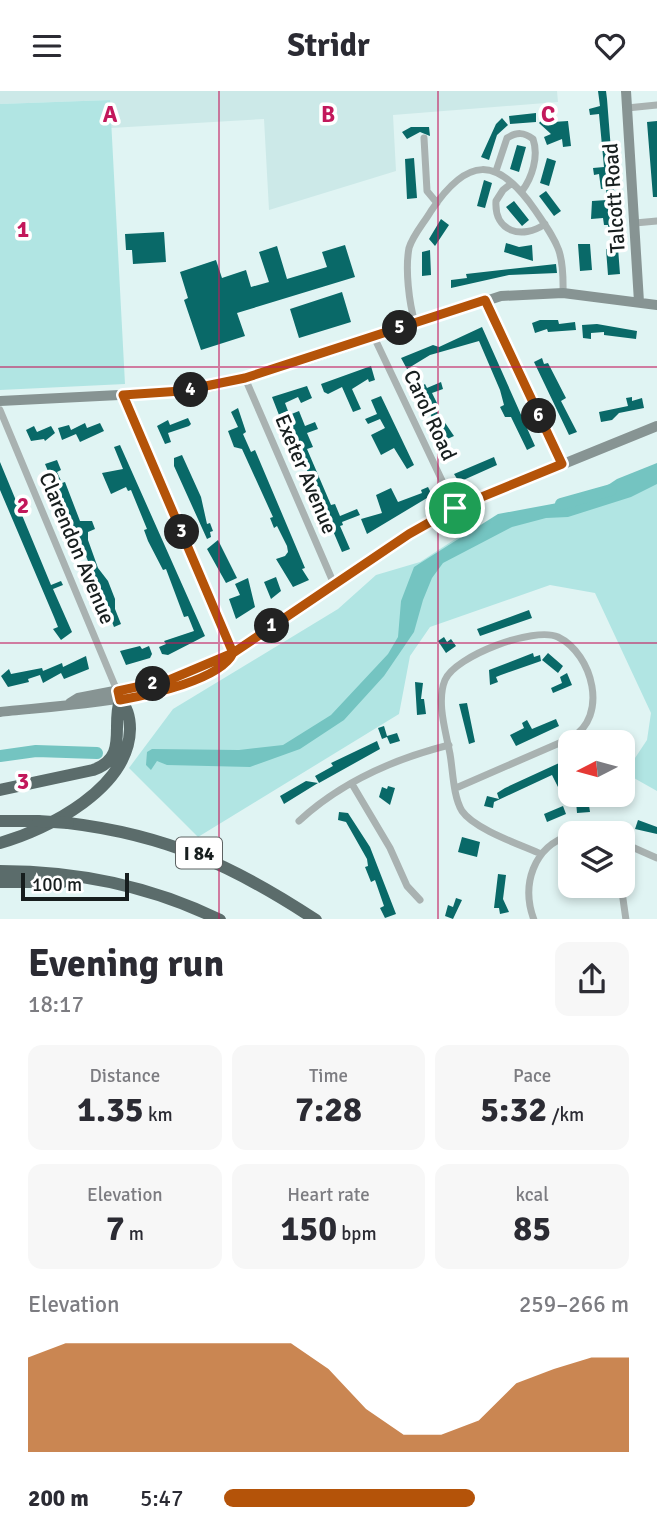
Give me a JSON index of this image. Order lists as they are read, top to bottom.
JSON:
{
  "streets": {
    "highway": ["I 84"],
    "main road": ["Talcott Road"],
    "street": ["Carol Road", "Exeter Avenue", "Clarendon Avenue"]
  },
  "scale_bar": "100 m",
  "north": "left",
  "page": {
    "header": "Stridr",
    "pins": [
      "5",
      "4",
      "6",
      "3",
      "1",
      "2"
    ],
    "scale": "100 m",
    "heading": ["Evening run", "18:17"],
    "stats": [
      ["Distance", "1.35 km"],
      ["Time", "7:28"],
      ["Pace", "5:32 /km"],
      ["Elevation", "7 m"],
      ["Heart rate", "150 bpm"],
      ["kcal", "85"]
    ],
    "chart": ["Elevation", "259–266 m"],
    "list": [
      {
        "name": "200 m",
        "note": "5:47"
      }
    ]
  },
  "grid": {
    "columns": ["A", "B", "C"],
    "rows": ["1", "2", "3"]
  }
}
